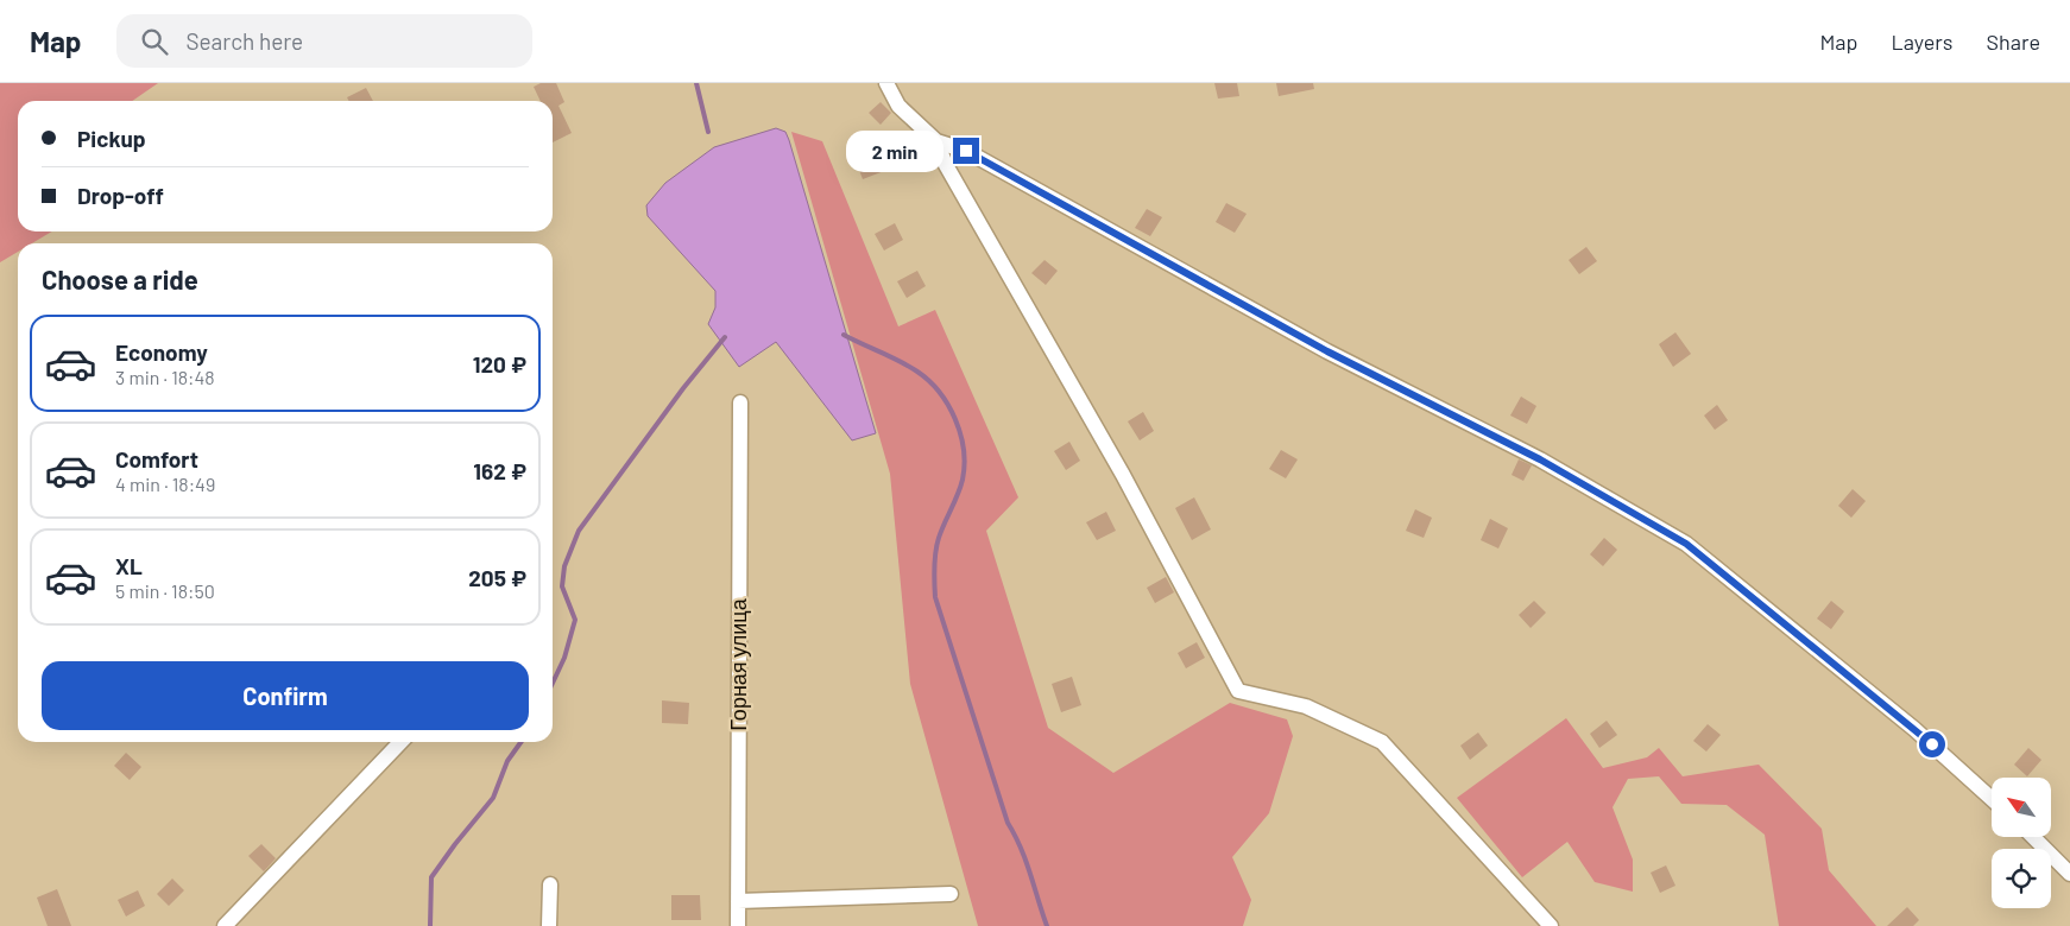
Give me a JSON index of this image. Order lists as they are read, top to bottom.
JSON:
{
  "streets": {
    "street": ["Горная улица"]
  },
  "north": "top left",
  "page": {
    "header": "Map",
    "search": "Search here",
    "nav": ["Map", "Layers", "Share"],
    "banner": ["Pickup", "Drop-off"],
    "bubble": "2 min",
    "heading": "Choose a ride",
    "list": [
      {
        "name": "Economy",
        "note": "3 min · 18:48",
        "value": "120 ₽"
      },
      {
        "name": "Comfort",
        "note": "4 min · 18:49",
        "value": "162 ₽"
      },
      {
        "name": "XL",
        "note": "5 min · 18:50",
        "value": "205 ₽"
      }
    ],
    "buttons": "Confirm"
  }
}
